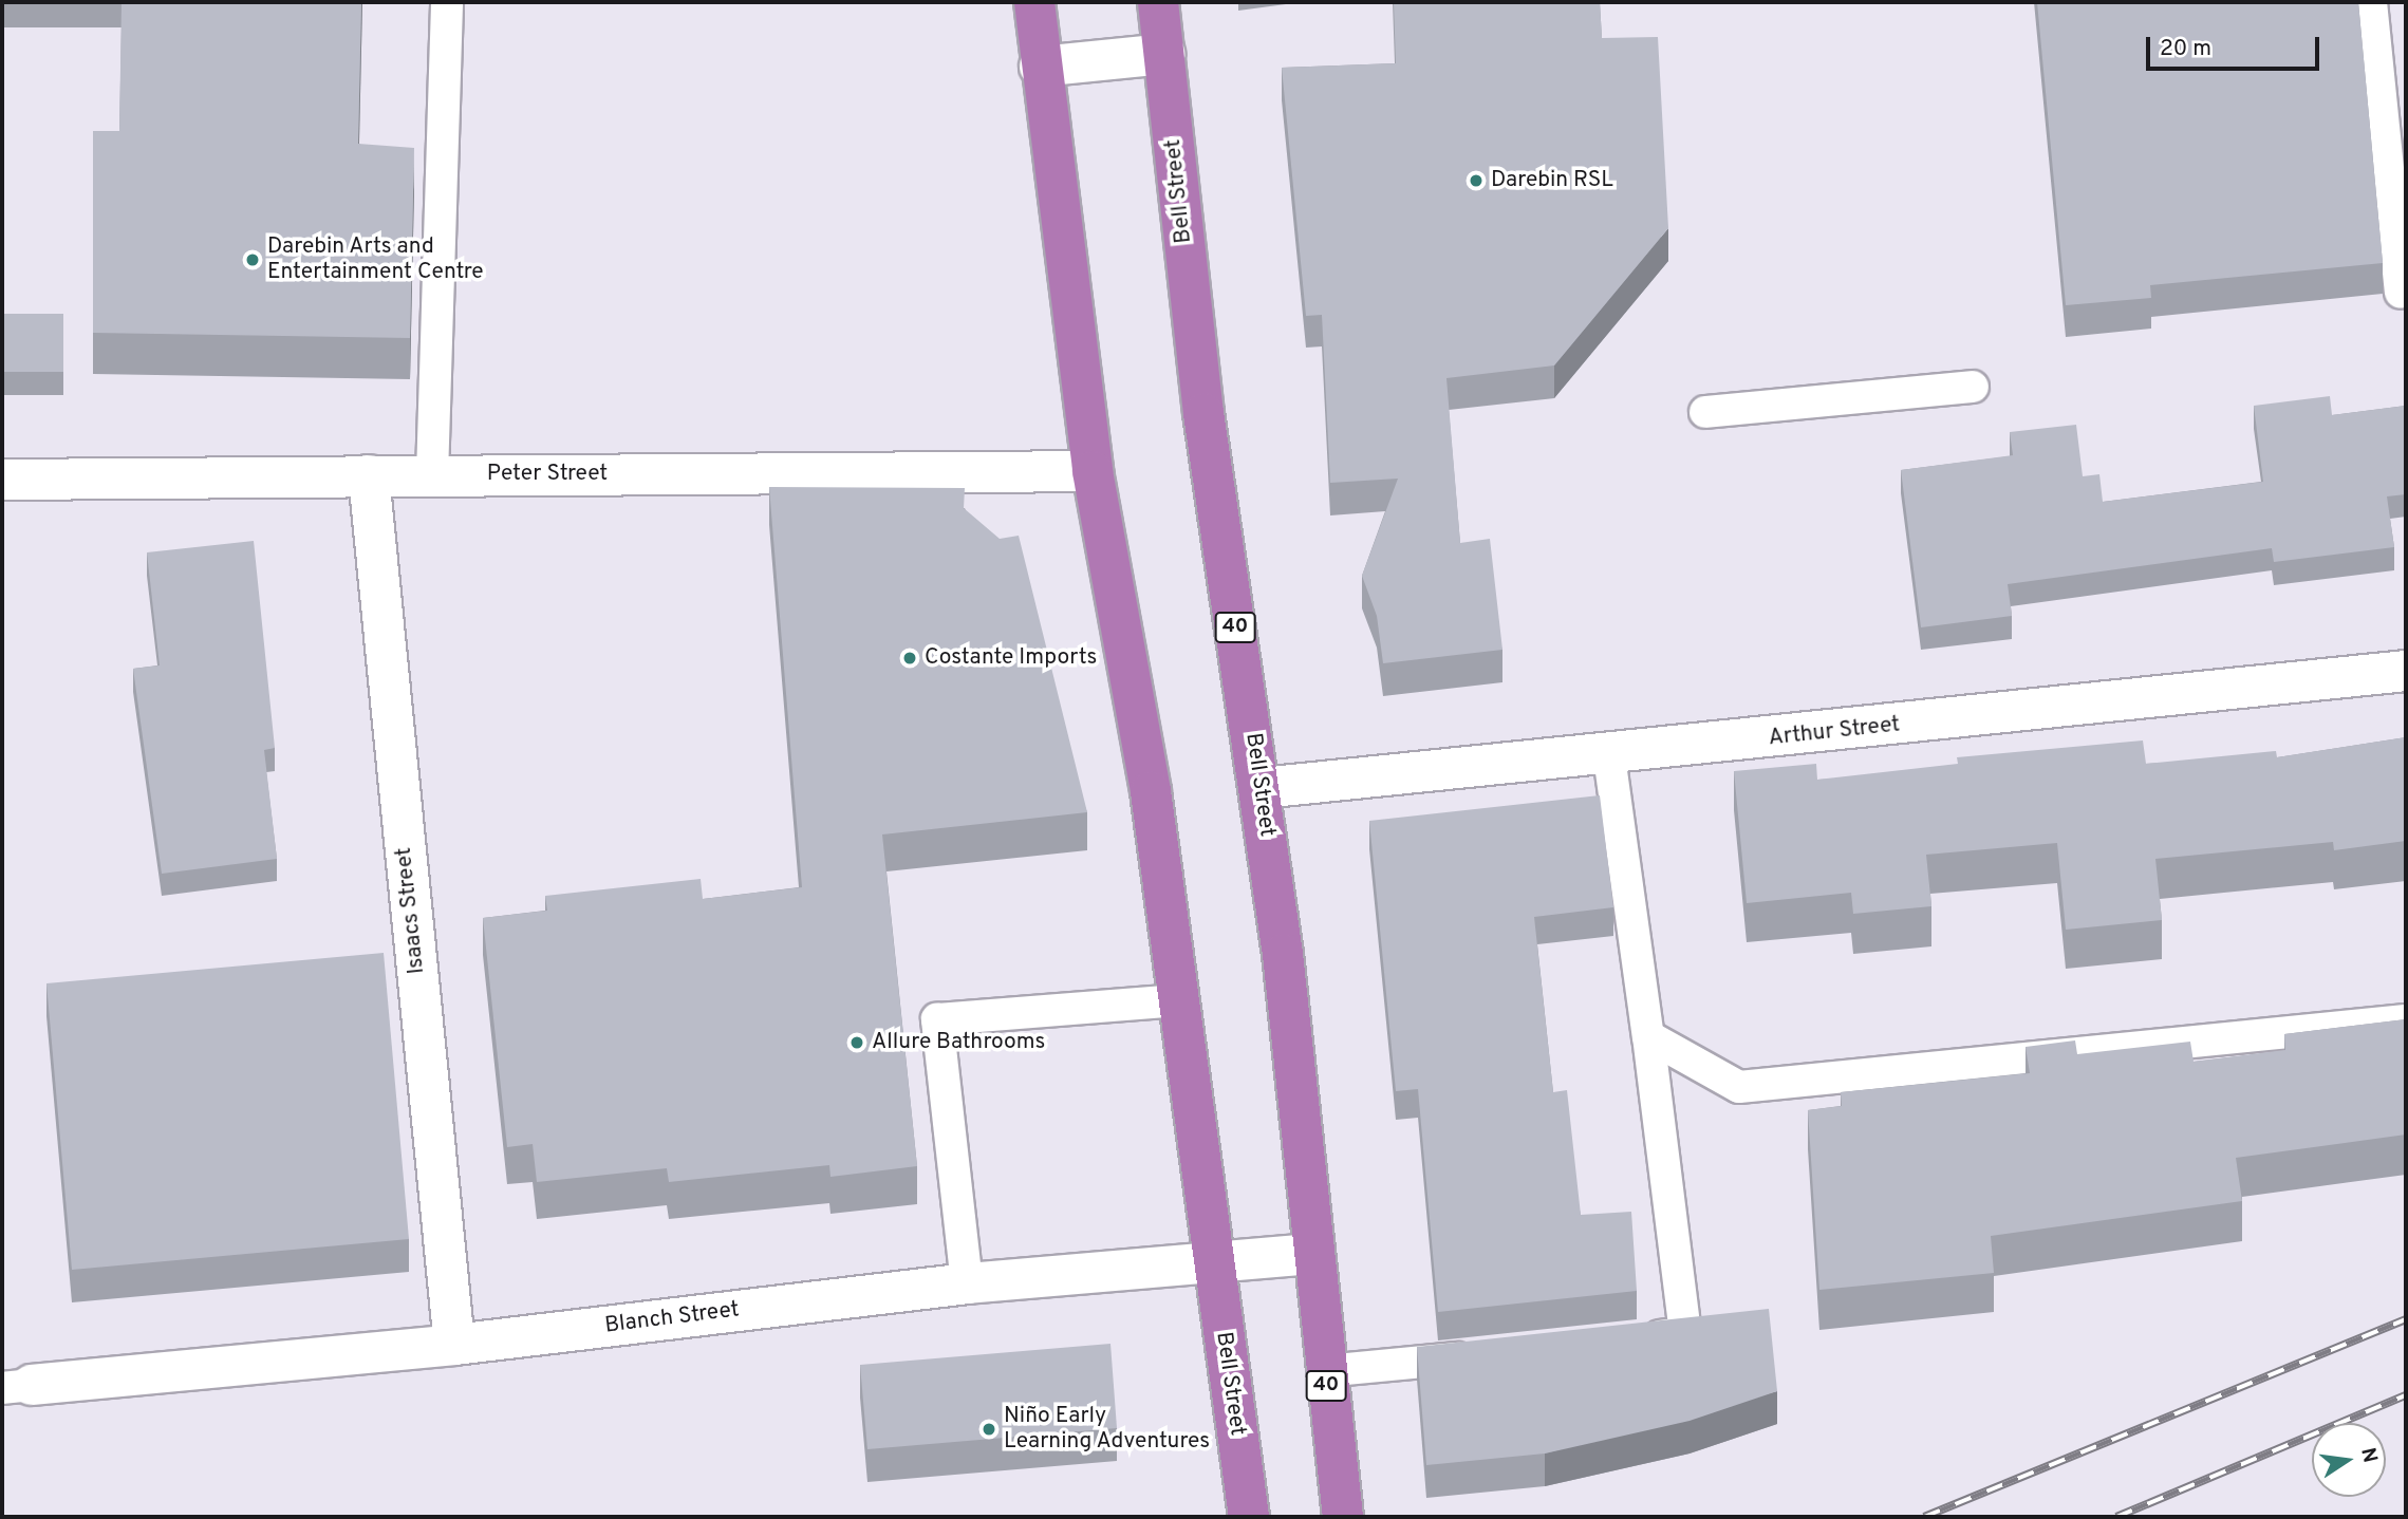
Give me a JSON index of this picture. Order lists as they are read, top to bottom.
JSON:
{
  "streets": {
    "highway": ["Bell Street", "40"],
    "street": [
      "Peter Street",
      "Arthur Street",
      "Isaacs Street",
      "Blanch Street"
    ]
  },
  "crossings": [
    ["Bell Street", "Peter Street"],
    ["Bell Street", "Arthur Street"],
    ["Bell Street", "Blanch Street"],
    ["Peter Street", "Isaacs Street"],
    ["Isaacs Street", "Blanch Street"]
  ],
  "places": [
    "Darebin RSL",
    "Darebin Arts and Entertainment Centre",
    "Costante Imports",
    "Allure Bathrooms",
    "Niño Early Learning Adventures"
  ],
  "scale_bar": "20 m",
  "north": "right"
}
